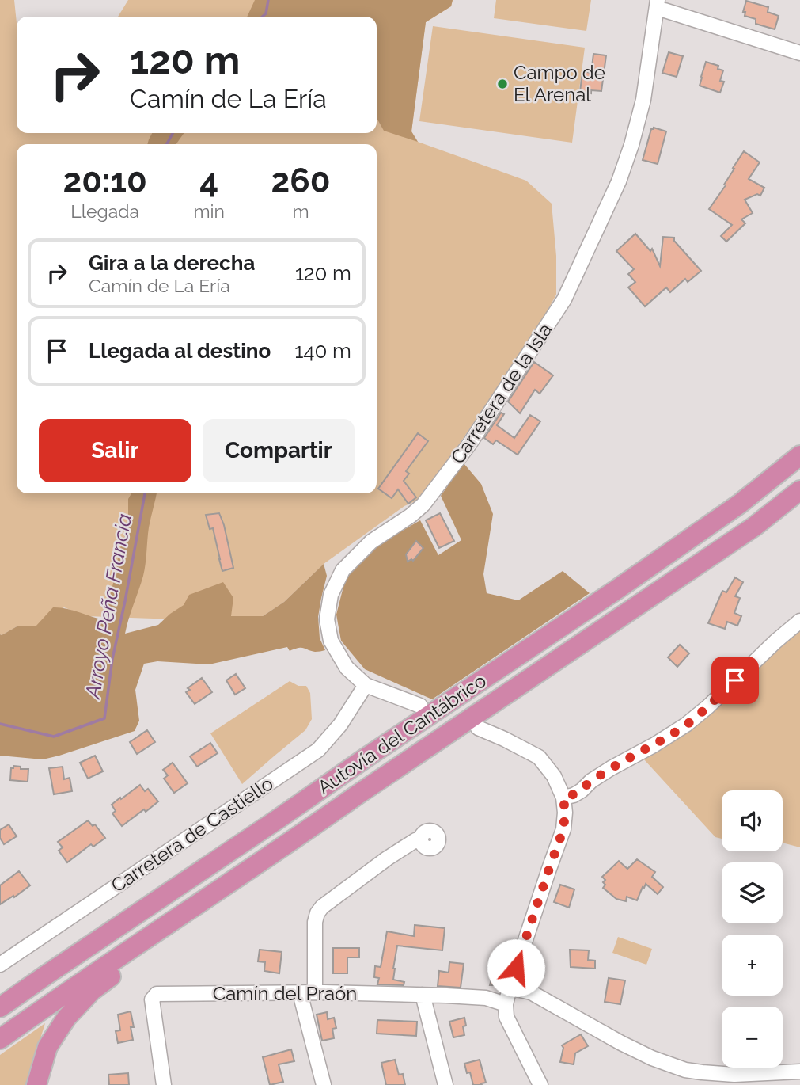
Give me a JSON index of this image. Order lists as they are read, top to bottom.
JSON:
{
  "streets": {
    "highway": ["Autovía del Cantábrico"],
    "street": ["Carretera de la Isla", "Carretera de Castiello", "Camín del Praón"]
  },
  "crossings": [
    ["Carretera de la Isla", "Carretera de Castiello"]
  ],
  "water": ["Arroyo Peña Francia"],
  "places": ["Campo de El Arenal"],
  "page": {
    "turn": ["120 m", "Camín de La Ería"],
    "eta": [
      "20:10",
      "Llegada",
      "4",
      "min",
      "260",
      "m"
    ],
    "list": [
      {
        "name": "Gira a la derecha",
        "note": "Camín de La Ería",
        "value": "120 m"
      },
      {
        "name": "Llegada al destino",
        "value": "140 m"
      }
    ],
    "buttons": ["Salir", "Compartir"],
    "map_buttons": ["+", "−"]
  }
}
